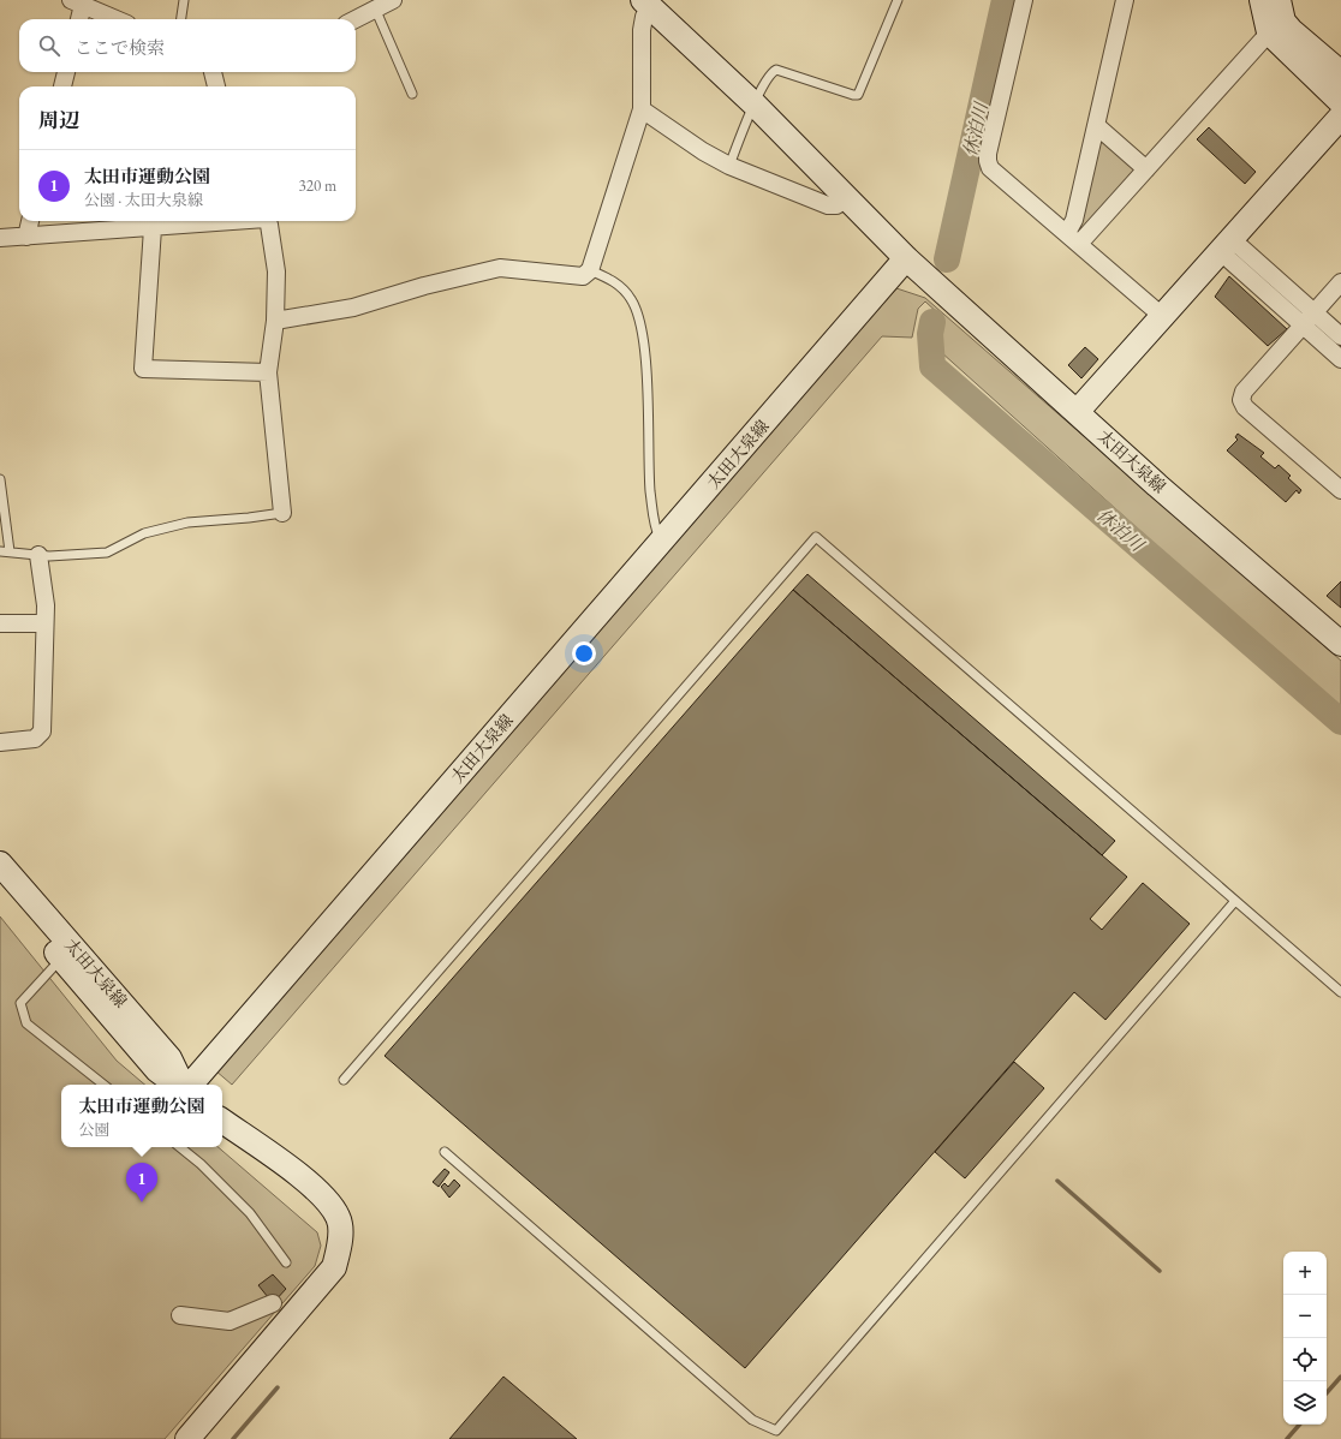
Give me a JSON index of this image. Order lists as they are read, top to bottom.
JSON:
{
  "streets": {
    "main road": ["太田大泉線"]
  },
  "water": ["休泊川"],
  "page": {
    "search": "ここで検索",
    "heading": "周辺",
    "list": [
      {
        "mark": "1",
        "name": "太田市運動公園",
        "note": "公園 · 太田大泉線",
        "value": "320 m"
      }
    ],
    "popup": ["太田市運動公園", "公園"],
    "pins": "1",
    "map_buttons": ["+", "−"]
  }
}
